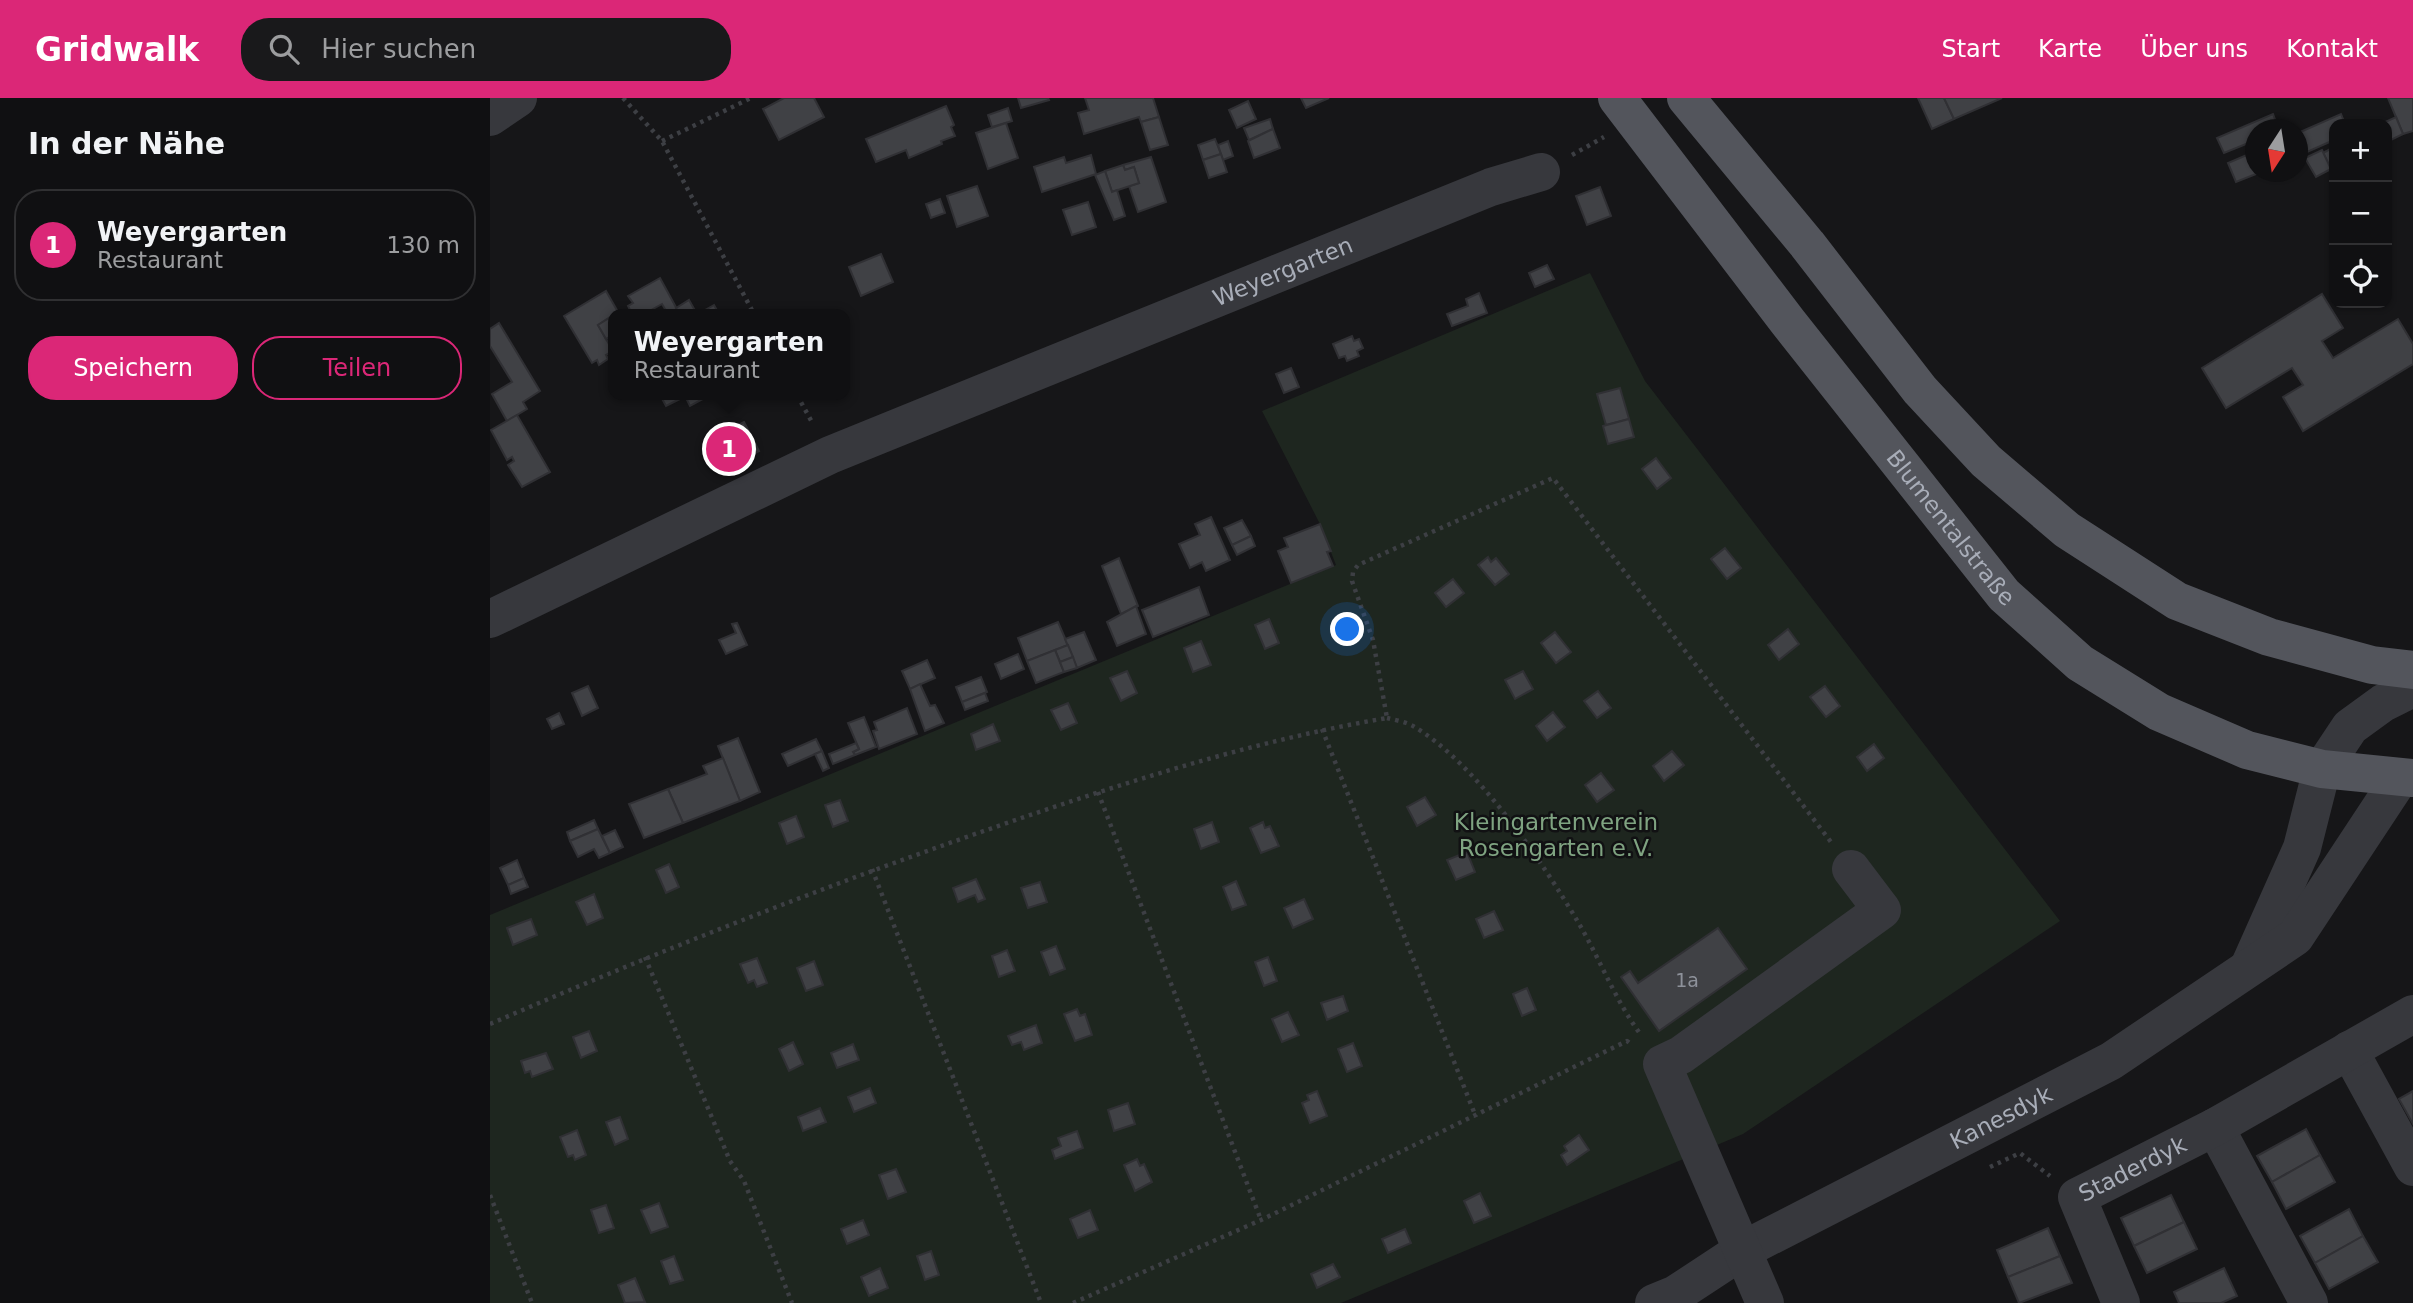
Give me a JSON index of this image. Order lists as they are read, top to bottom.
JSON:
{
  "streets": {
    "main road": ["Blumentalstraße"],
    "street": ["Weyergarten", "Kanesdyk", "Staderdyk"]
  },
  "crossings": [
    ["Blumentalstraße", "Kanesdyk"]
  ],
  "parks": ["Kleingartenverein Rosengarten e.V."],
  "house_numbers": ["1a"],
  "north": "bottom",
  "page": {
    "header": "Gridwalk",
    "search": "Hier suchen",
    "nav": [
      "Start",
      "Karte",
      "Über uns",
      "Kontakt"
    ],
    "heading": "In der Nähe",
    "map_buttons": ["+", "−"],
    "list": [
      {
        "mark": "1",
        "name": "Weyergarten",
        "note": "Restaurant",
        "value": "130 m"
      }
    ],
    "popup": ["Weyergarten", "Restaurant"],
    "buttons": ["Speichern", "Teilen"],
    "pins": "1"
  }
}
